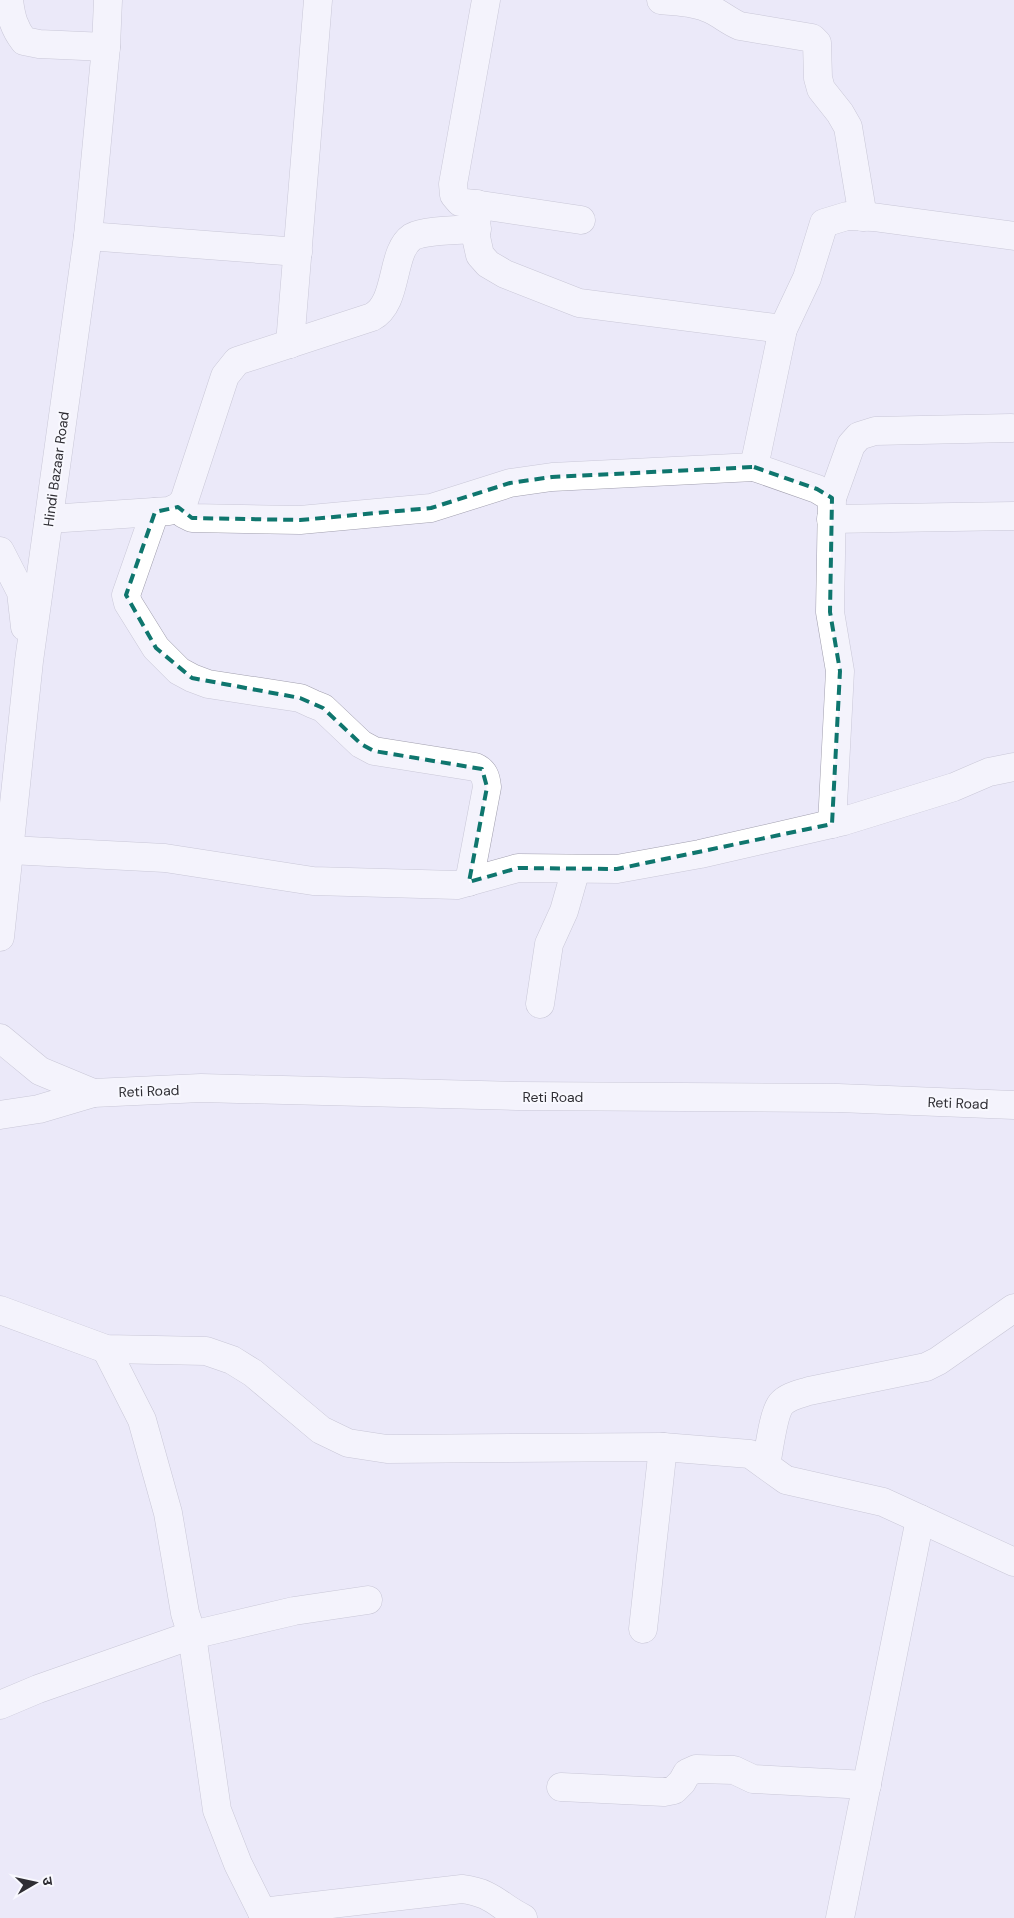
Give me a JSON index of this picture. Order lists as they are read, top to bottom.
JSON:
{
  "streets": {
    "street": ["Hindi Bazaar Road", "Reti Road"]
  },
  "north": "right"
}
